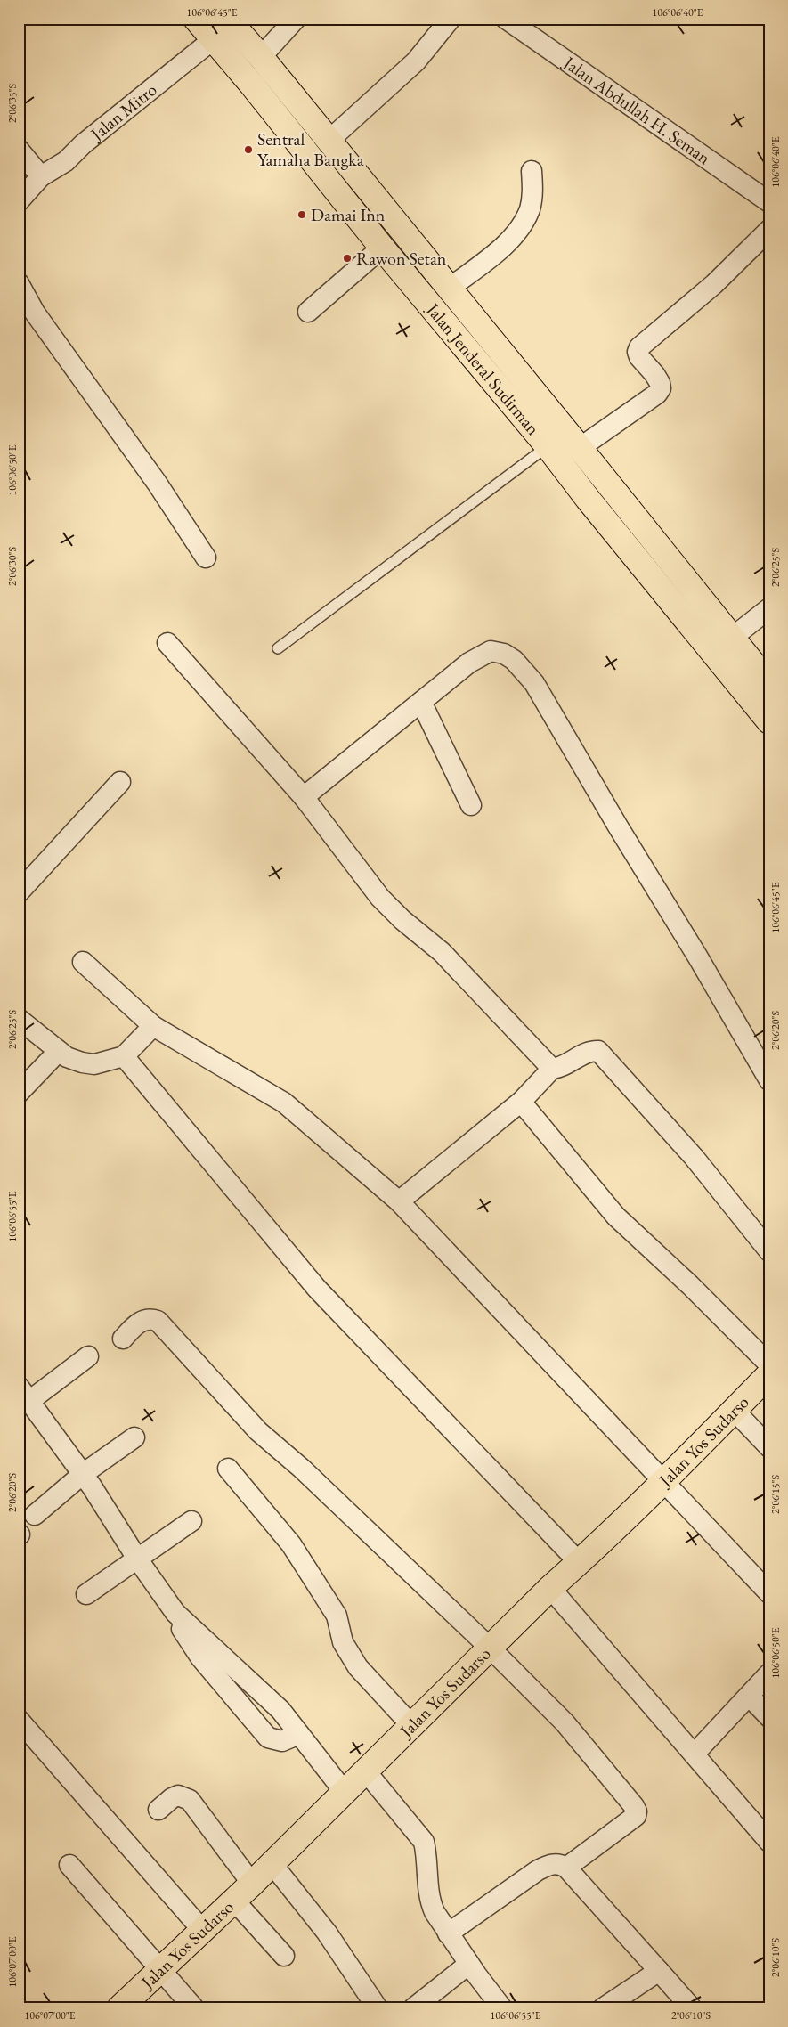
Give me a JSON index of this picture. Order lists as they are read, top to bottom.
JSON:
{
  "streets": {
    "highway": ["Jalan Jenderal Sudirman", "Jalan Yos Sudarso"],
    "street": ["Jalan Abdullah H. Seman", "Jalan Mitro"]
  },
  "crossings": [
    ["Jalan Mitro", "Jalan Jenderal Sudirman"]
  ],
  "places": ["Sentral Yamaha Bangka", "Damai Inn", "Rawon Setan"],
  "coordinates": [
    "106°06'45\"E",
    "106°06'40\"E",
    "2°06'35\"S",
    "106°06'50\"E",
    "2°06'30\"S",
    "2°06'25\"S",
    "2°06'20\"S",
    "106°06'55\"E",
    "2°06'15\"S",
    "2°06'10\"S",
    "106°07'00\"E"
  ]
}
